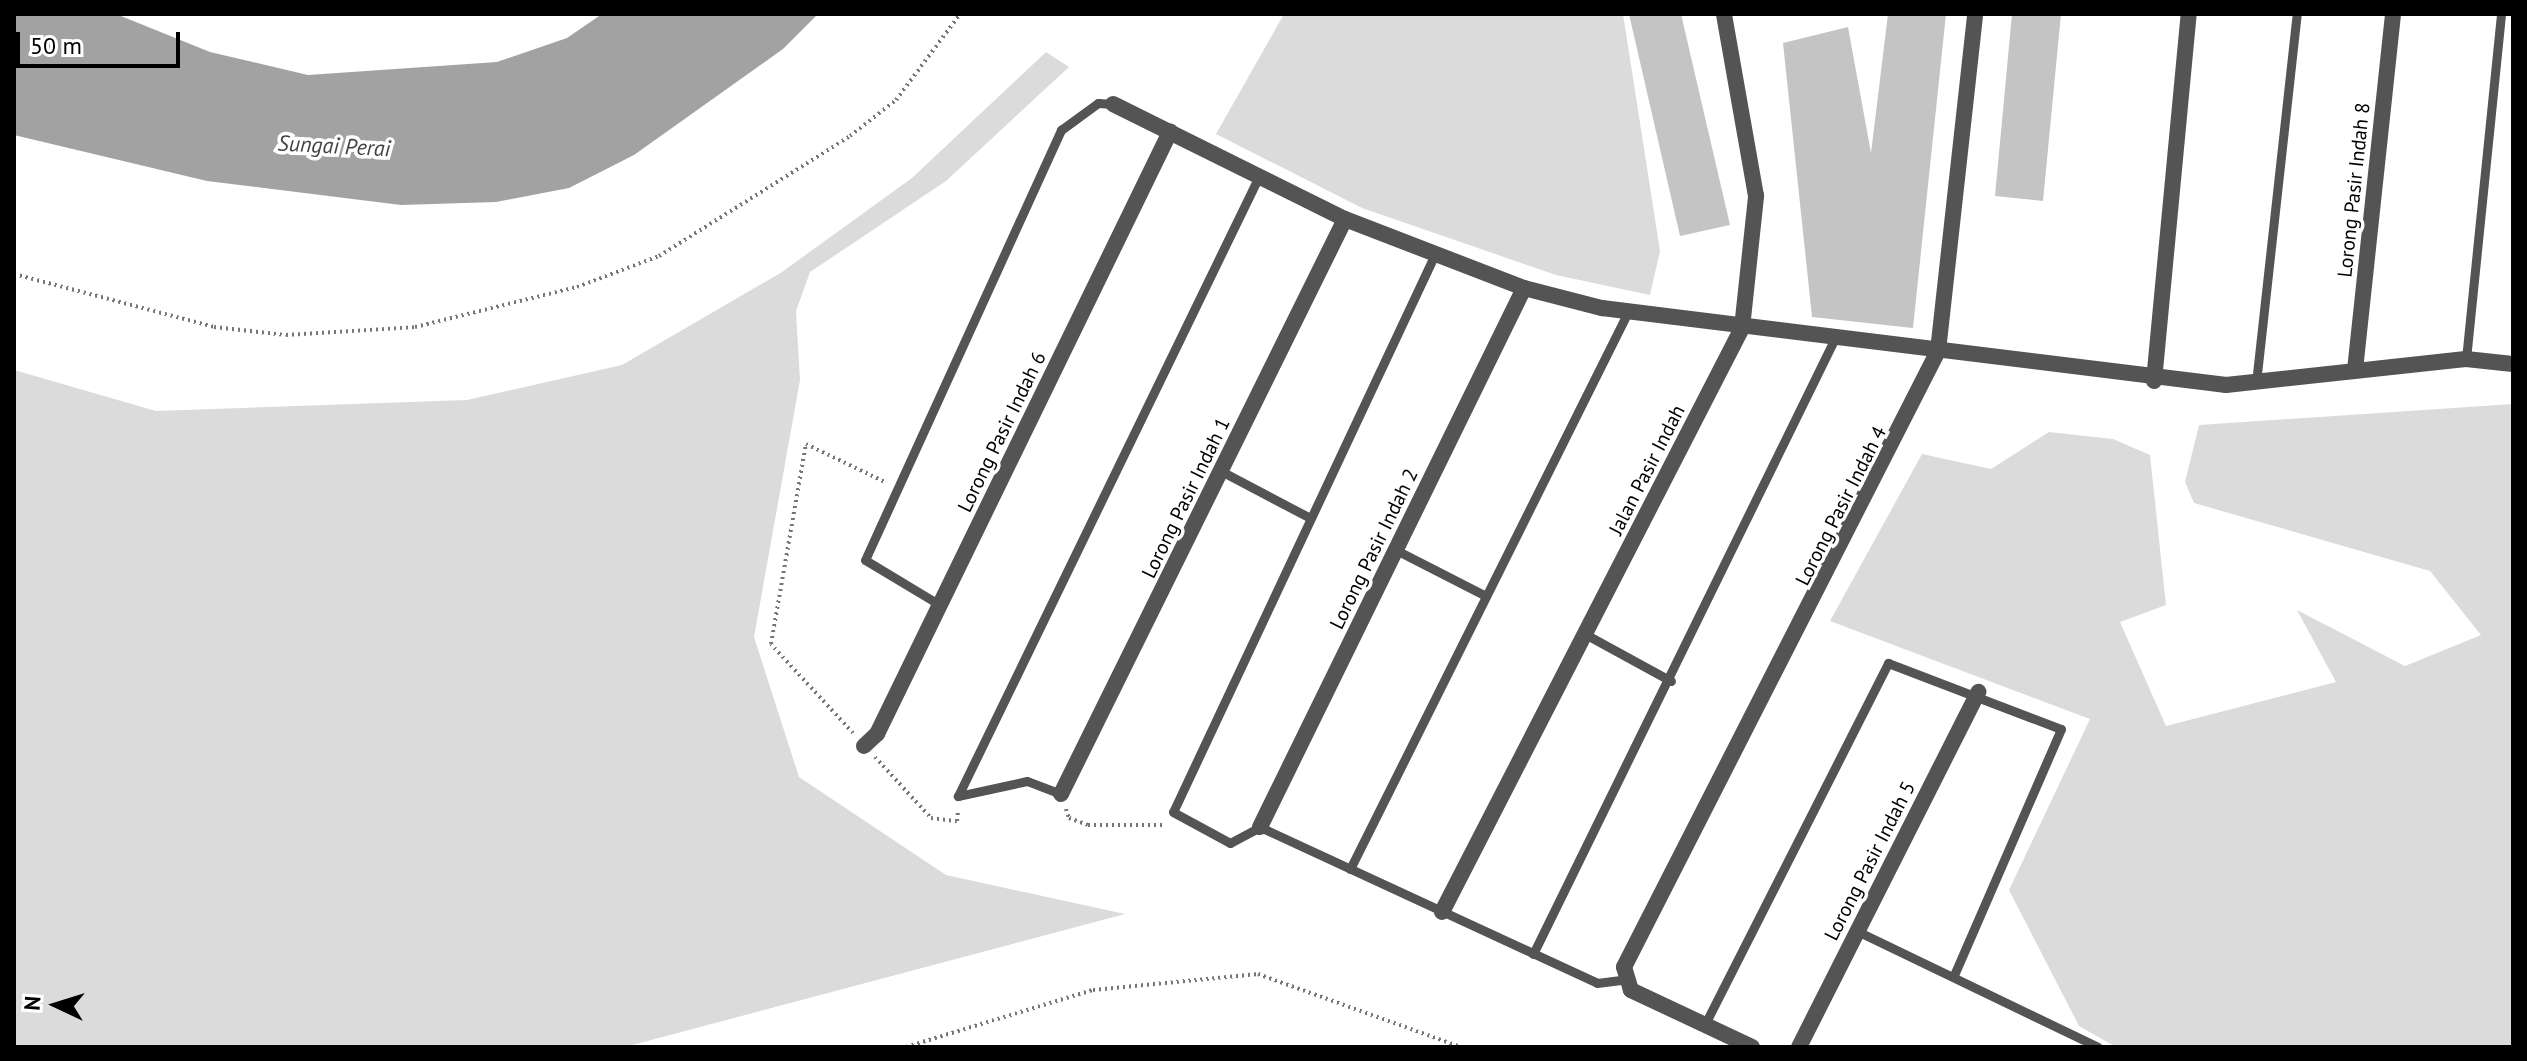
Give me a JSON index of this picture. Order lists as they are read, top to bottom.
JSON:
{
  "streets": {
    "street": [
      "Lorong Pasir Indah 8",
      "Lorong Pasir Indah 6",
      "Jalan Pasir Indah",
      "Lorong Pasir Indah 1",
      "Lorong Pasir Indah 4",
      "Lorong Pasir Indah 2",
      "Lorong Pasir Indah 5"
    ]
  },
  "water": ["Sungai Perai"],
  "scale_bar": "50 m",
  "north": "left"
}
